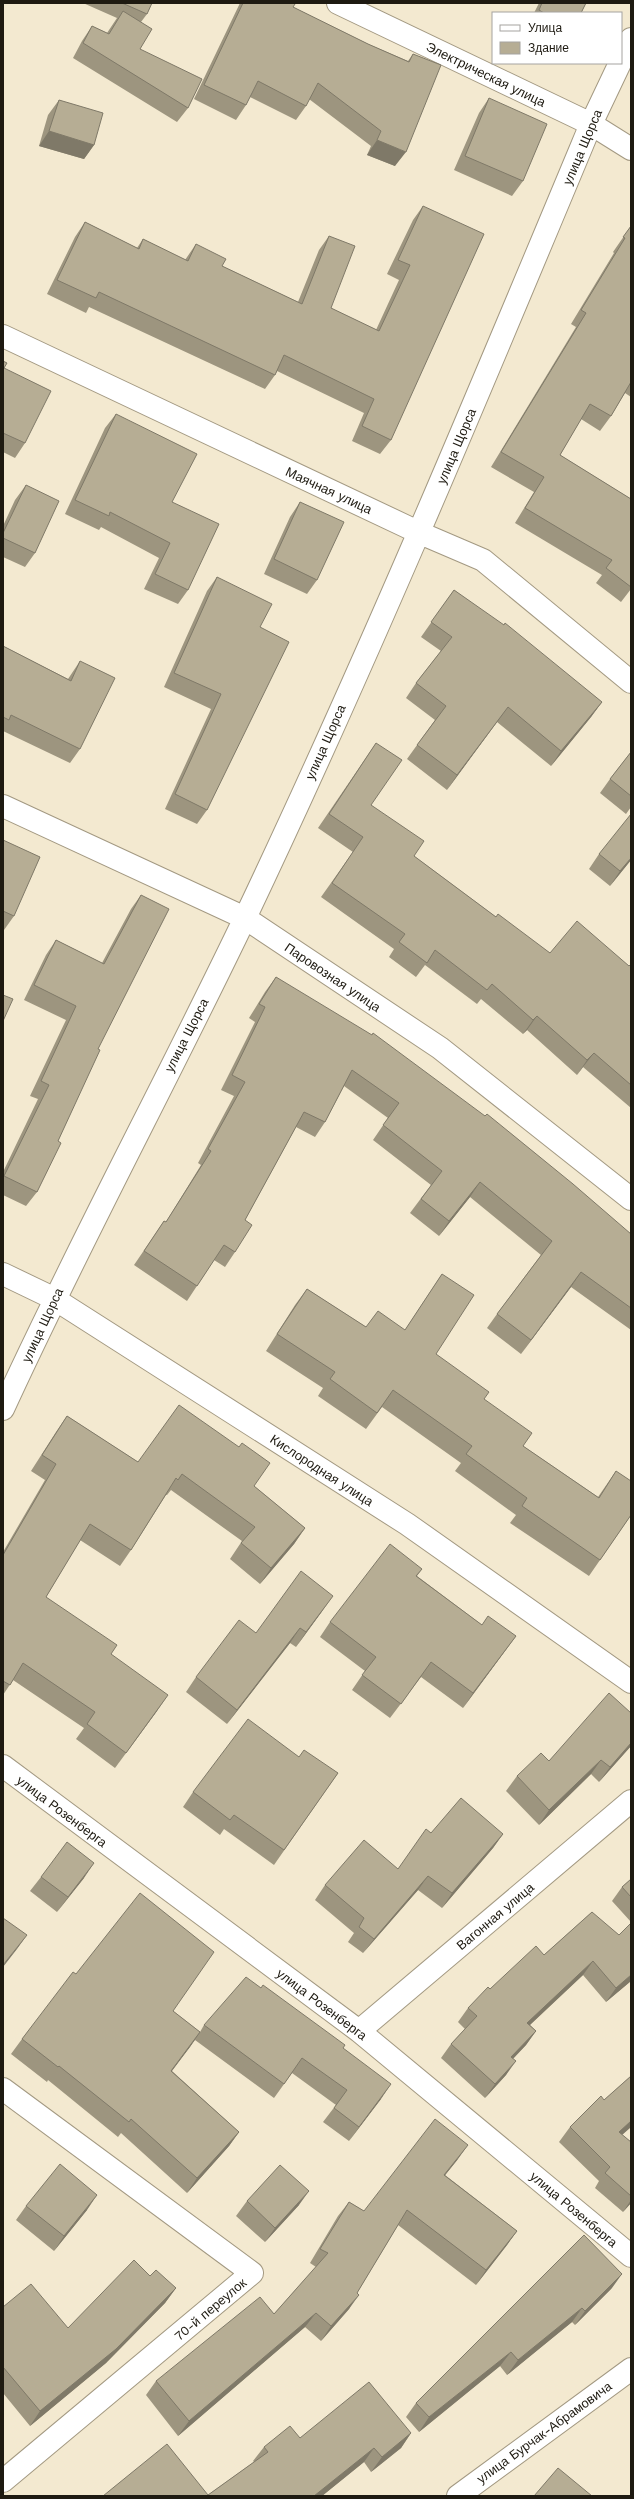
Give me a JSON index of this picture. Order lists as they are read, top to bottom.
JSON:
{
  "streets": {
    "street": [
      "Электрическая улица",
      "улица Щорса",
      "Маячная улица",
      "Паровозная улица",
      "Кислородная улица",
      "улица Розенберга",
      "Вагонная улица",
      "70-й переулок",
      "улица Бурчак-Абрамовича"
    ]
  },
  "crossings": [
    ["Электрическая улица", "улица Щорса"],
    ["улица Щорса", "Маячная улица"],
    ["улица Щорса", "Паровозная улица"],
    ["улица Щорса", "Кислородная улица"],
    ["улица Розенберга", "Вагонная улица"]
  ],
  "legend": ["Улица", "Здание"]
}
